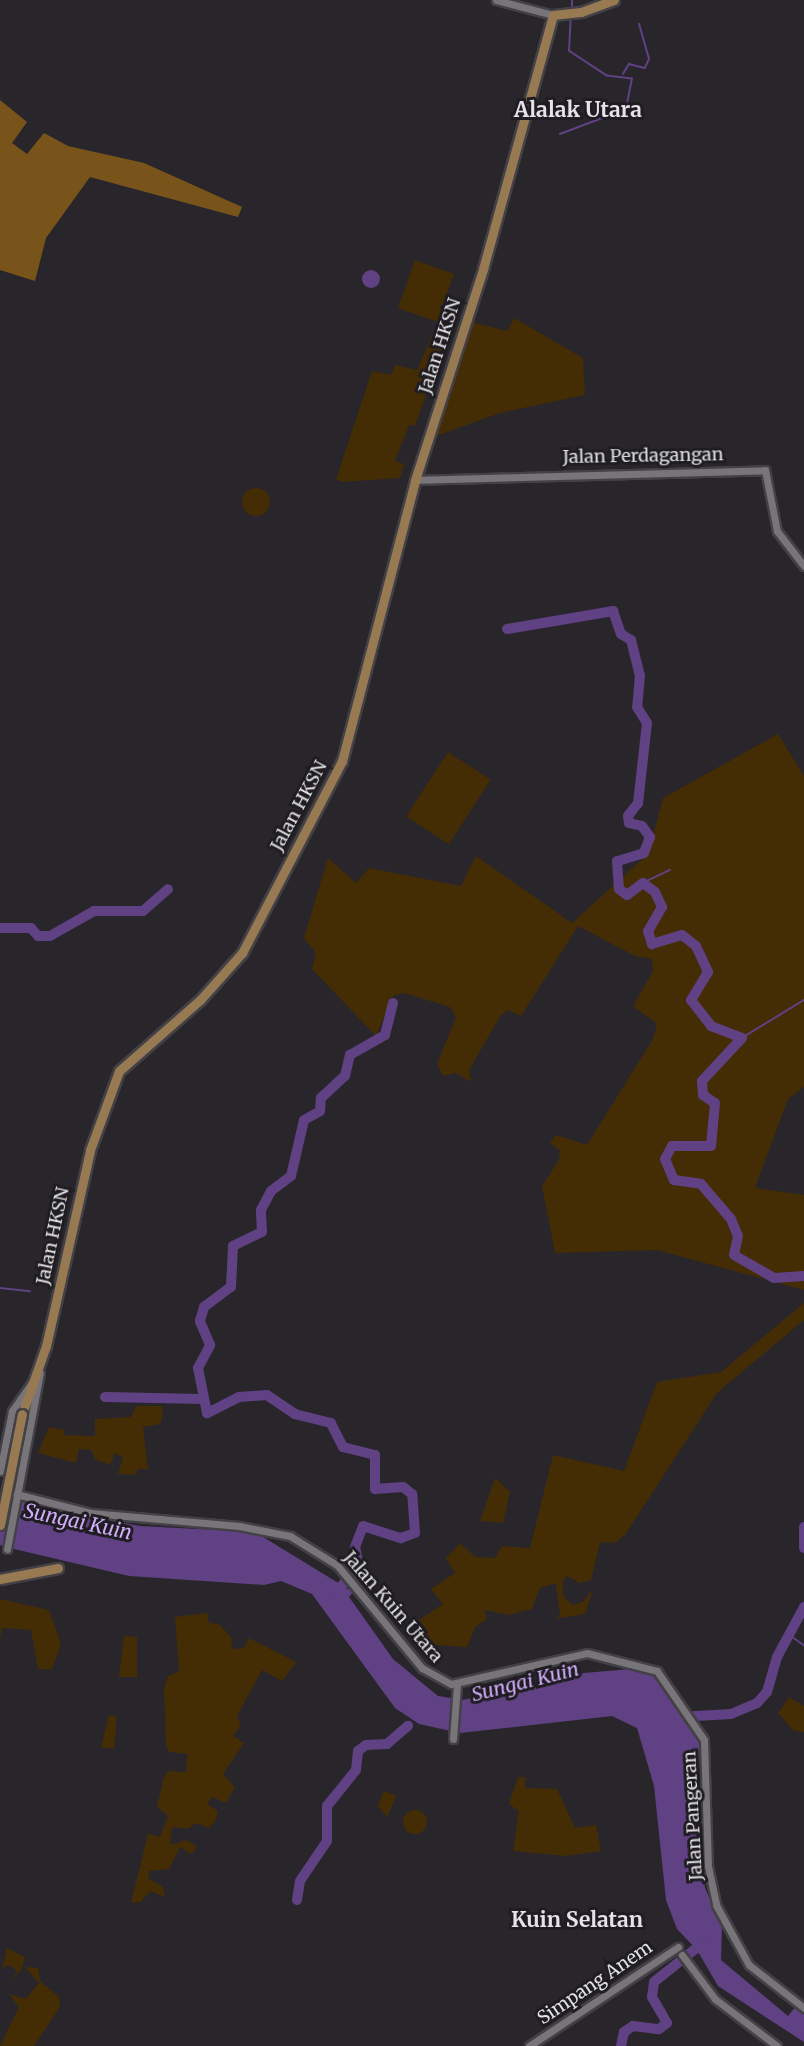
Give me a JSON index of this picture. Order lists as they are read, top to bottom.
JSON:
{
  "streets": {
    "main road": ["Jalan HKSN"],
    "street": [
      "Jalan Perdagangan",
      "Jalan Kuin Utara",
      "Jalan Pangeran",
      "Simpang Anem"
    ]
  },
  "crossings": [
    ["Jalan HKSN", "Jalan Perdagangan"],
    ["Jalan HKSN", "Jalan Kuin Utara"],
    ["Jalan Kuin Utara", "Jalan Pangeran"]
  ],
  "districts": ["Alalak Utara", "Kuin Selatan"],
  "water": ["Sungai Kuin"]
}
